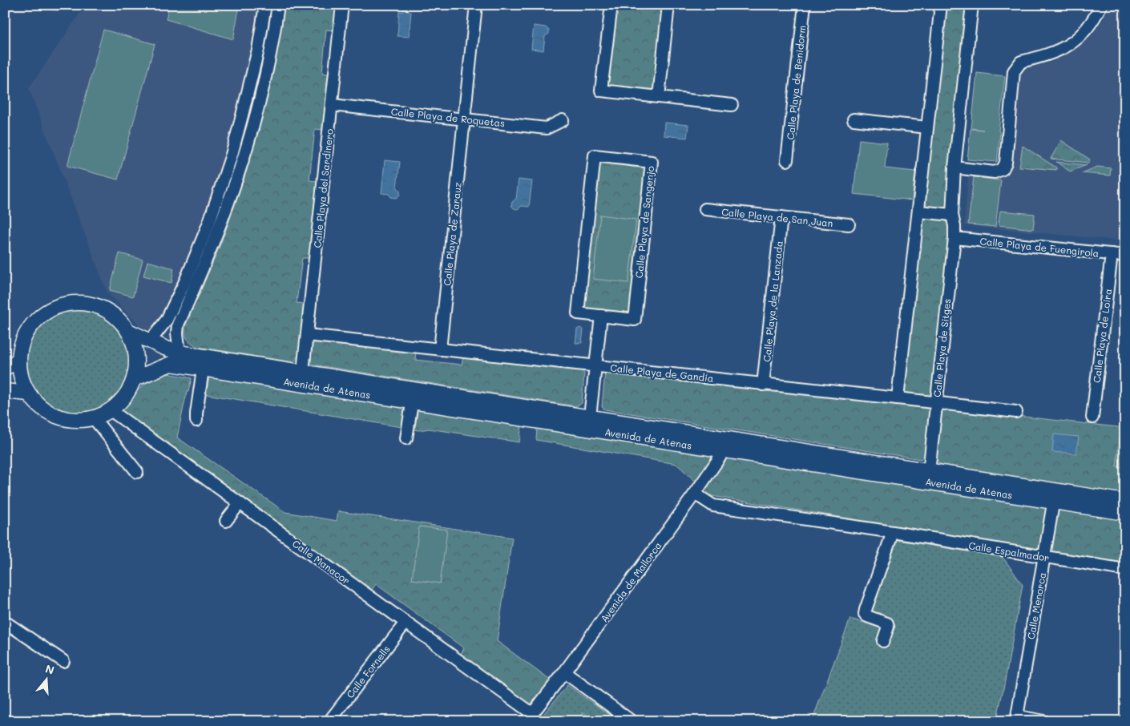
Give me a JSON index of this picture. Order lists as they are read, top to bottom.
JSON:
{
  "streets": {
    "main road": ["Avenida de Atenas"],
    "street": [
      "Calle Playa de Benidorm",
      "Calle Playa de Roquetas",
      "Calle Playa del Sardinero",
      "Calle Playa de San Juan",
      "Calle Playa de Sangenjo",
      "Calle Playa de Zarauz",
      "Calle Playa de Fuengirola",
      "Calle Playa de la Lanzada",
      "Calle Playa de Loira",
      "Calle Playa de Sitges",
      "Calle Playa de Gandía",
      "Calle Espalmador",
      "Calle Manacor",
      "Avenida de Mallorca",
      "Calle Menorca",
      "Calle Fornells"
    ]
  },
  "crossings": [
    ["Calle Playa de Roquetas", "Calle Playa del Sardinero"],
    ["Calle Playa de Roquetas", "Calle Playa de Zarauz"],
    ["Calle Playa del Sardinero", "Calle Playa de Gandía"],
    ["Calle Playa del Sardinero", "Avenida de Atenas"],
    ["Calle Playa de San Juan", "Calle Playa de la Lanzada"],
    ["Calle Playa de Zarauz", "Calle Playa de Gandía"],
    ["Calle Playa de Fuengirola", "Calle Playa de Loira"],
    ["Calle Playa de Fuengirola", "Calle Playa de Sitges"],
    ["Calle Playa de la Lanzada", "Calle Playa de Gandía"],
    ["Calle Playa de Sitges", "Calle Playa de Gandía"],
    ["Calle Playa de Sitges", "Avenida de Atenas"],
    ["Avenida de Atenas", "Calle Manacor"],
    ["Avenida de Atenas", "Avenida de Mallorca"],
    ["Avenida de Atenas", "Calle Menorca"],
    ["Calle Espalmador", "Avenida de Mallorca"],
    ["Calle Espalmador", "Calle Menorca"],
    ["Calle Manacor", "Avenida de Mallorca"],
    ["Calle Manacor", "Calle Fornells"]
  ],
  "north": "top"
}
